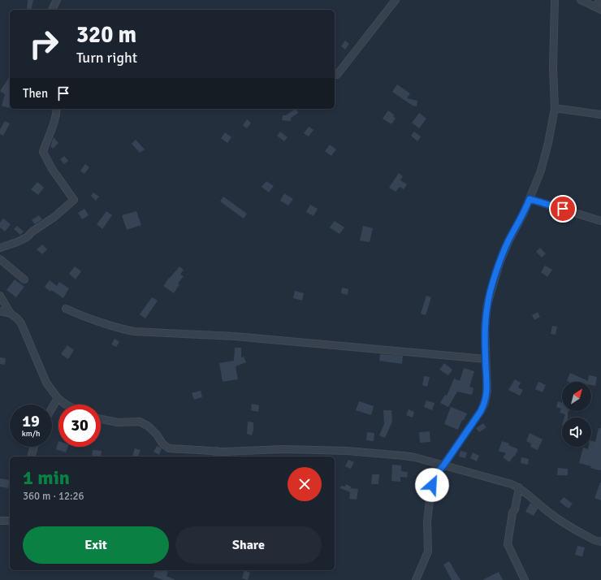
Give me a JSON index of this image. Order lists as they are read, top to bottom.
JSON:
{
  "north": "top right",
  "page": {
    "turn": ["320 m", "Turn right"],
    "then": "Then",
    "speed": "19 km/h",
    "limit": "30",
    "heading": ["1 min", "360 m · 12:26"],
    "buttons": ["Exit", "Share"]
  }
}
